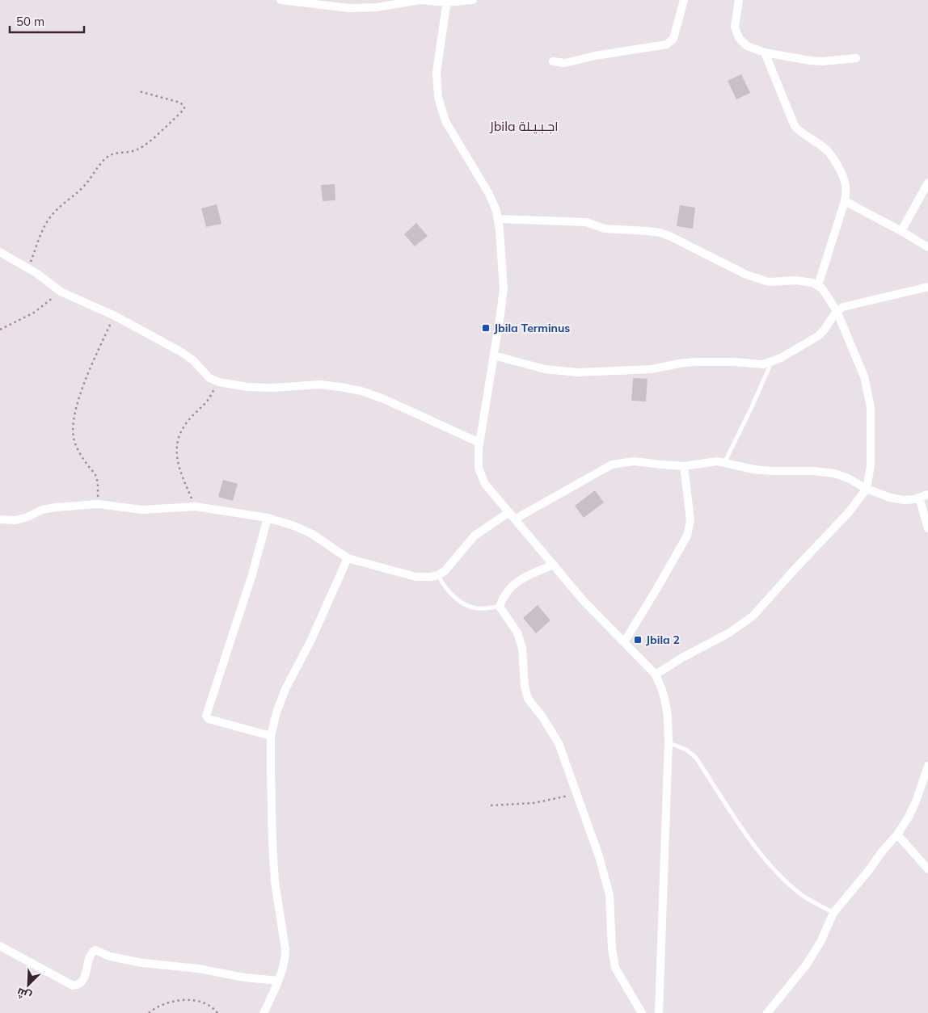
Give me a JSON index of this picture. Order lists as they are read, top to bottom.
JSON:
{
  "districts": ["Jbila اجـبـيـلة"],
  "places": {
    "transit": ["Jbila Terminus", "Jbila 2"]
  },
  "scale_bar": "50 m",
  "north": "bottom left"
}
